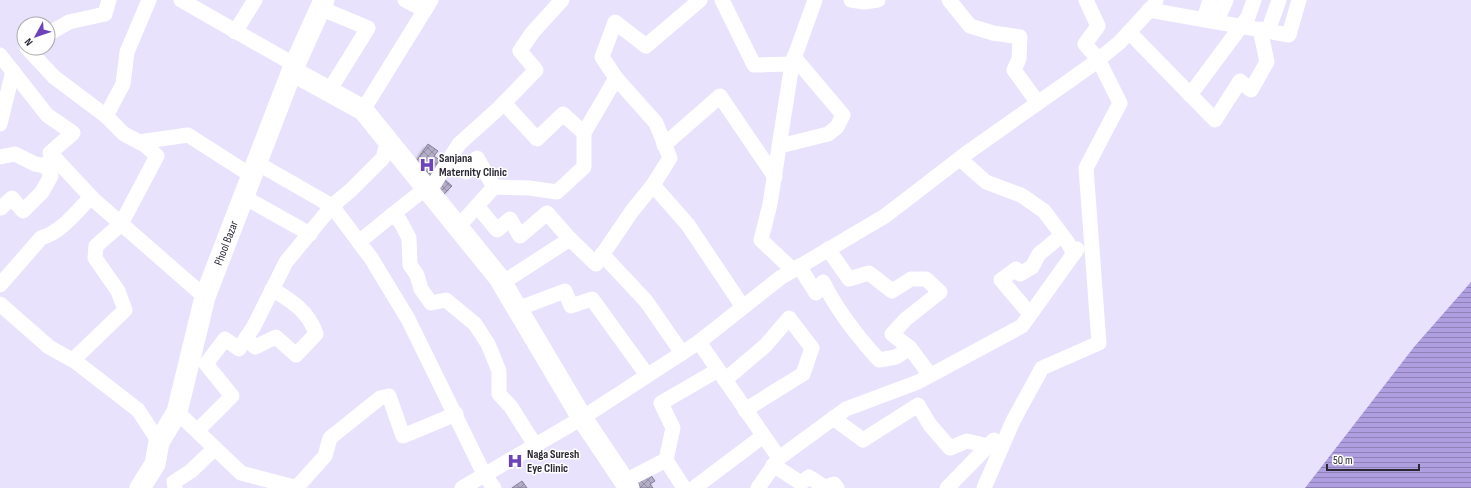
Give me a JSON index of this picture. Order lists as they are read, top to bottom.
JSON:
{
  "streets": {
    "street": ["Phool Bazar"]
  },
  "places": {
    "hospital": ["Sanjana Maternity Clinic", "Naga Suresh Eye Clinic"]
  },
  "scale_bar": "50 m",
  "north": "bottom left"
}
